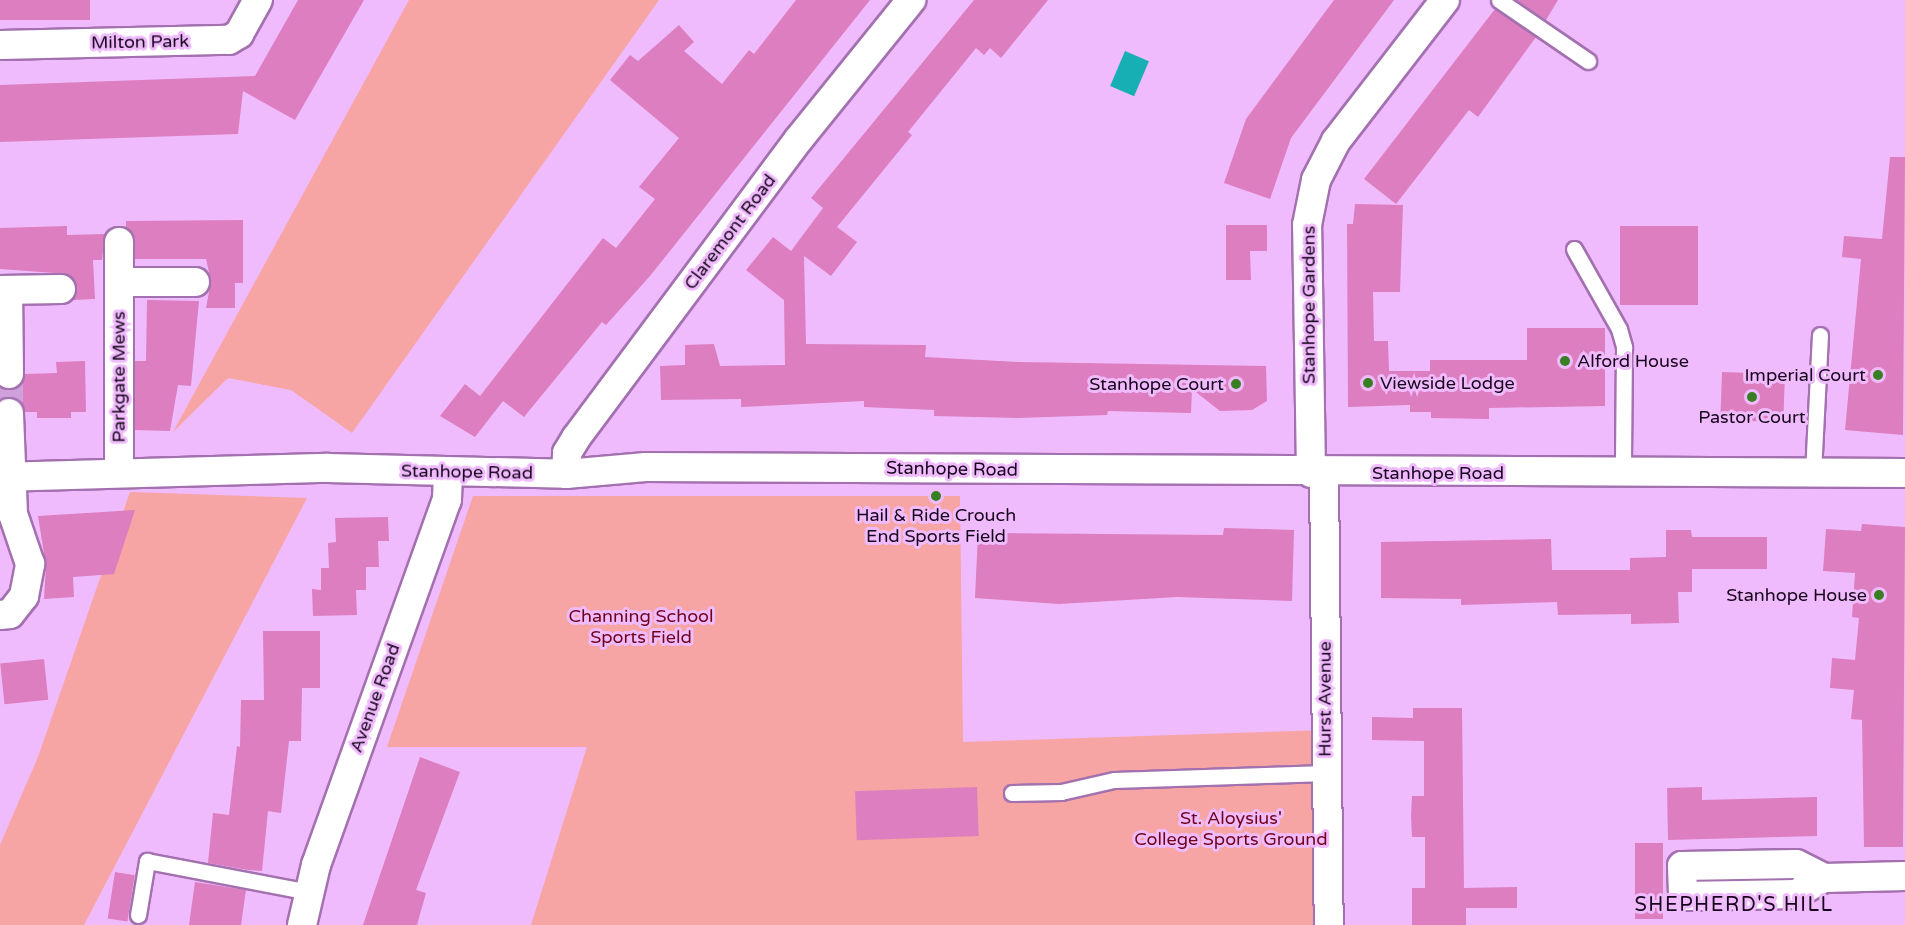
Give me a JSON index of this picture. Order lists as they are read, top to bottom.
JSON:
{
  "streets": {
    "street": [
      "Milton Park",
      "Claremont Road",
      "Stanhope Gardens",
      "Parkgate Mews",
      "Stanhope Road",
      "Avenue Road",
      "Hurst Avenue"
    ]
  },
  "crossings": [
    ["Claremont Road", "Stanhope Road"],
    ["Stanhope Gardens", "Stanhope Road"],
    ["Stanhope Gardens", "Hurst Avenue"],
    ["Parkgate Mews", "Stanhope Road"],
    ["Stanhope Road", "Avenue Road"],
    ["Stanhope Road", "Hurst Avenue"]
  ],
  "districts": ["SHEPHERD'S HILL"],
  "parks": ["Channing School Sports Field", "St. Aloysius' College Sports Ground"],
  "places": [
    "Alford House",
    "Imperial Court",
    "Viewside Lodge",
    "Stanhope Court",
    "Pastor Court",
    "Hail & Ride Crouch End Sports Field",
    "Stanhope House"
  ]
}
